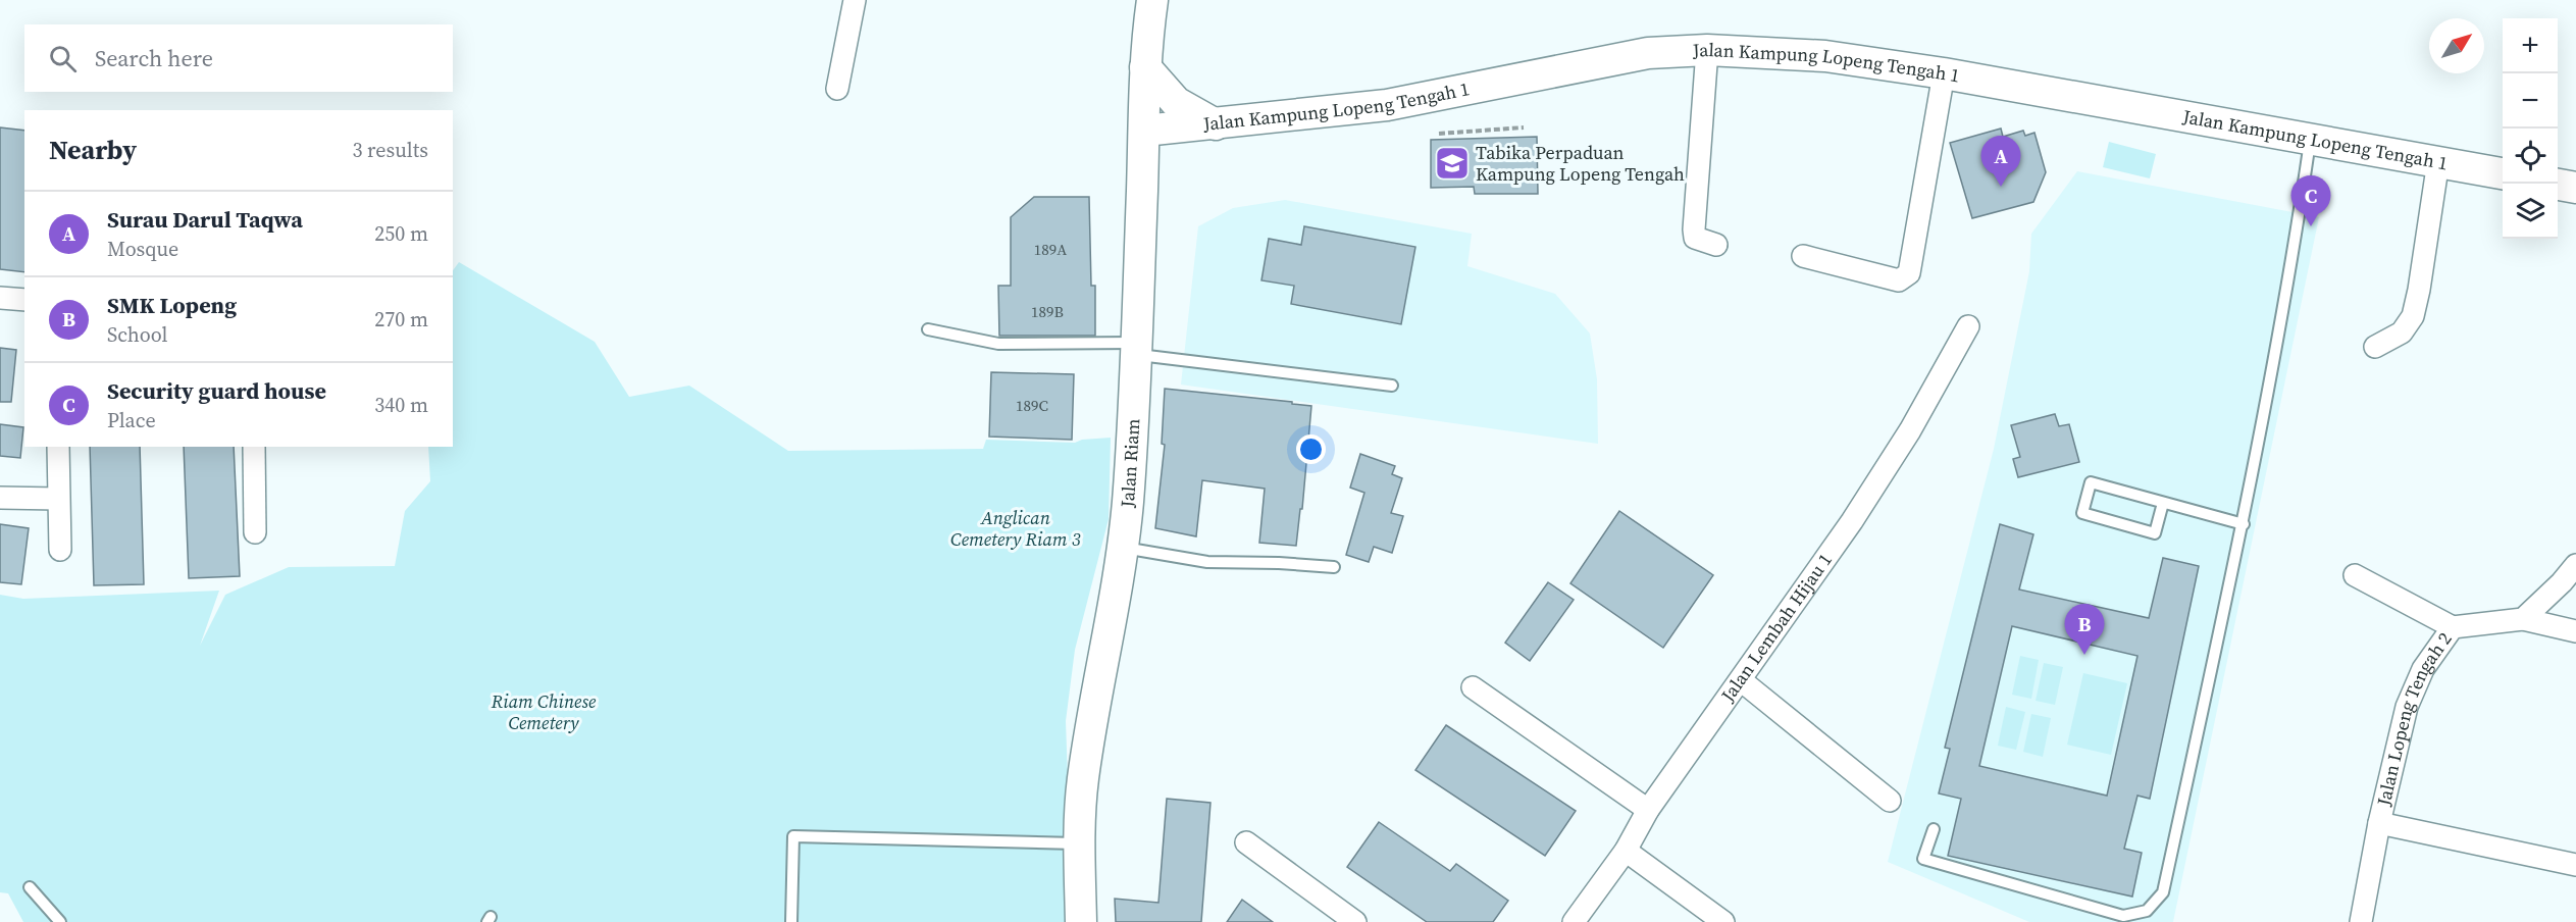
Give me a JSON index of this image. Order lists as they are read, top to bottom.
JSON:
{
  "streets": {
    "street": [
      "Jalan Kampung Lopeng Tengah 1",
      "Jalan Riam",
      "Jalan Lembah Hijau 1",
      "Jalan Lopeng Tengah 2"
    ]
  },
  "crossings": [
    ["Jalan Kampung Lopeng Tengah 1", "Jalan Riam"]
  ],
  "parks": ["Anglican Cemetery Riam 3", "Riam Chinese Cemetery"],
  "places": {
    "school or university": ["Tabika Perpaduan Kampung Lopeng Tengah"]
  },
  "house_numbers": ["189A", "189B", "189C"],
  "north": "top right",
  "page": {
    "map_buttons": ["+", "−"],
    "search": "Search here",
    "heading": ["Nearby", "3 results"],
    "pins": ["A", "C", "B"],
    "list": [
      {
        "mark": "A",
        "name": "Surau Darul Taqwa",
        "note": "Mosque",
        "value": "250 m"
      },
      {
        "mark": "B",
        "name": "SMK Lopeng",
        "note": "School",
        "value": "270 m"
      },
      {
        "mark": "C",
        "name": "Security guard house",
        "note": "Place",
        "value": "340 m"
      }
    ]
  }
}
